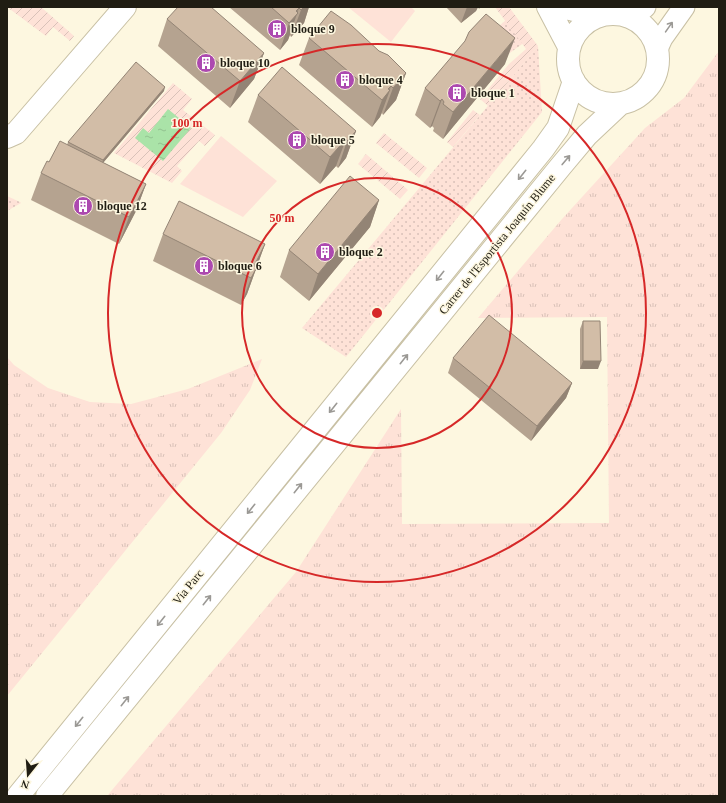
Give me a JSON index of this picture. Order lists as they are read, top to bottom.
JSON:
{
  "streets": {
    "main road": ["Carrer de l'Esportista Joaquín Blume", "Via Parc"]
  },
  "crossings": [
    ["Carrer de l'Esportista Joaquín Blume", "Via Parc"]
  ],
  "places": {
    "building": [
      "bloque 9",
      "bloque 10",
      "bloque 4",
      "bloque 1",
      "bloque 5",
      "bloque 12",
      "bloque 2",
      "bloque 6"
    ]
  },
  "north": "bottom",
  "rings": ["100 m", "50 m"]
}
